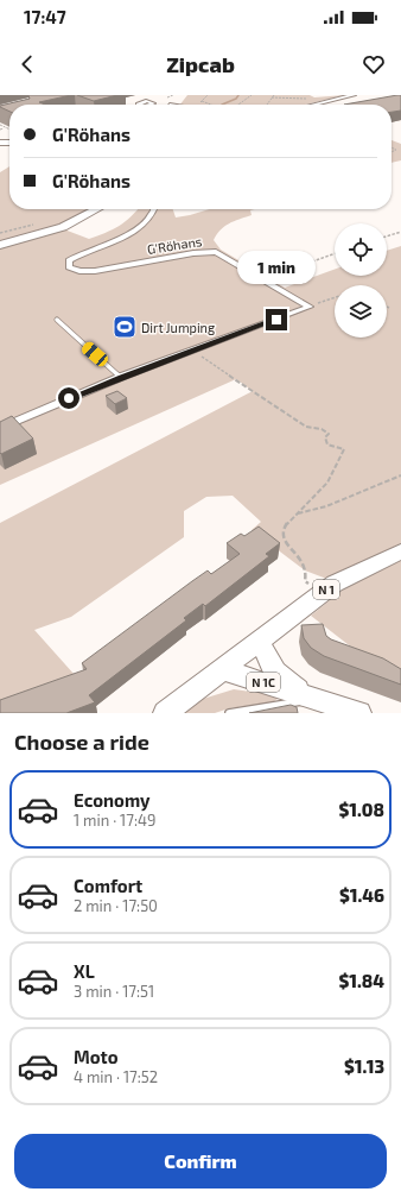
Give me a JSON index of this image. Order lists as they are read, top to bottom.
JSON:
{
  "streets": {
    "main road": ["N 1", "N 1C"],
    "street": ["G'Röhans"]
  },
  "crossings": [
    ["N 1", "N 1C"]
  ],
  "places": {
    "sports": ["Dirt Jumping"]
  },
  "page": {
    "status": "17:47",
    "header": "Zipcab",
    "banner": ["G'Röhans", "G'Röhans"],
    "bubble": "1 min",
    "heading": "Choose a ride",
    "list": [
      {
        "name": "Economy",
        "note": "1 min · 17:49",
        "value": "$1.08"
      },
      {
        "name": "Comfort",
        "note": "2 min · 17:50",
        "value": "$1.46"
      },
      {
        "name": "XL",
        "note": "3 min · 17:51",
        "value": "$1.84"
      },
      {
        "name": "Moto",
        "note": "4 min · 17:52",
        "value": "$1.13"
      }
    ],
    "buttons": "Confirm"
  }
}
